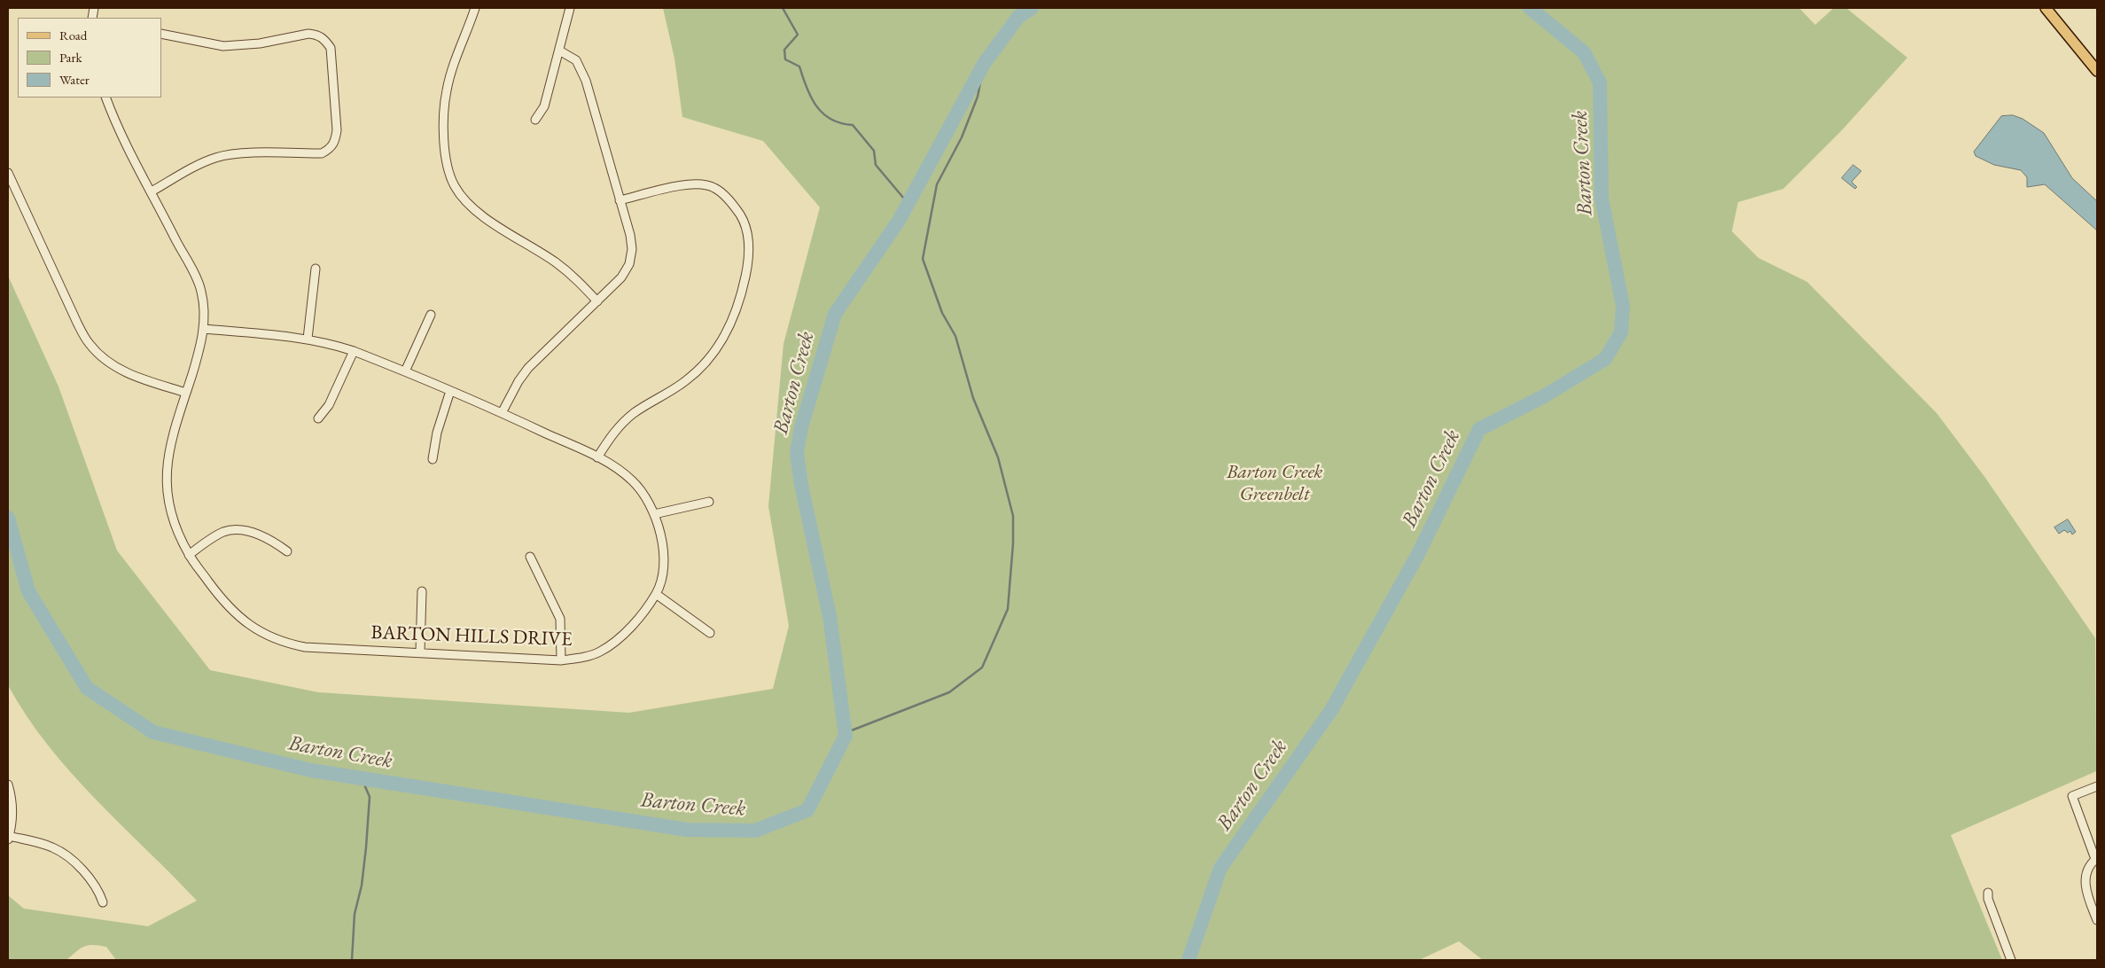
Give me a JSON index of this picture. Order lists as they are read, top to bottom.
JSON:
{
  "streets": {
    "street": ["BARTON HILLS DRIVE"]
  },
  "water": ["Barton Creek"],
  "parks": ["Barton Creek Greenbelt"],
  "legend": ["Road", "Park", "Water"]
}
